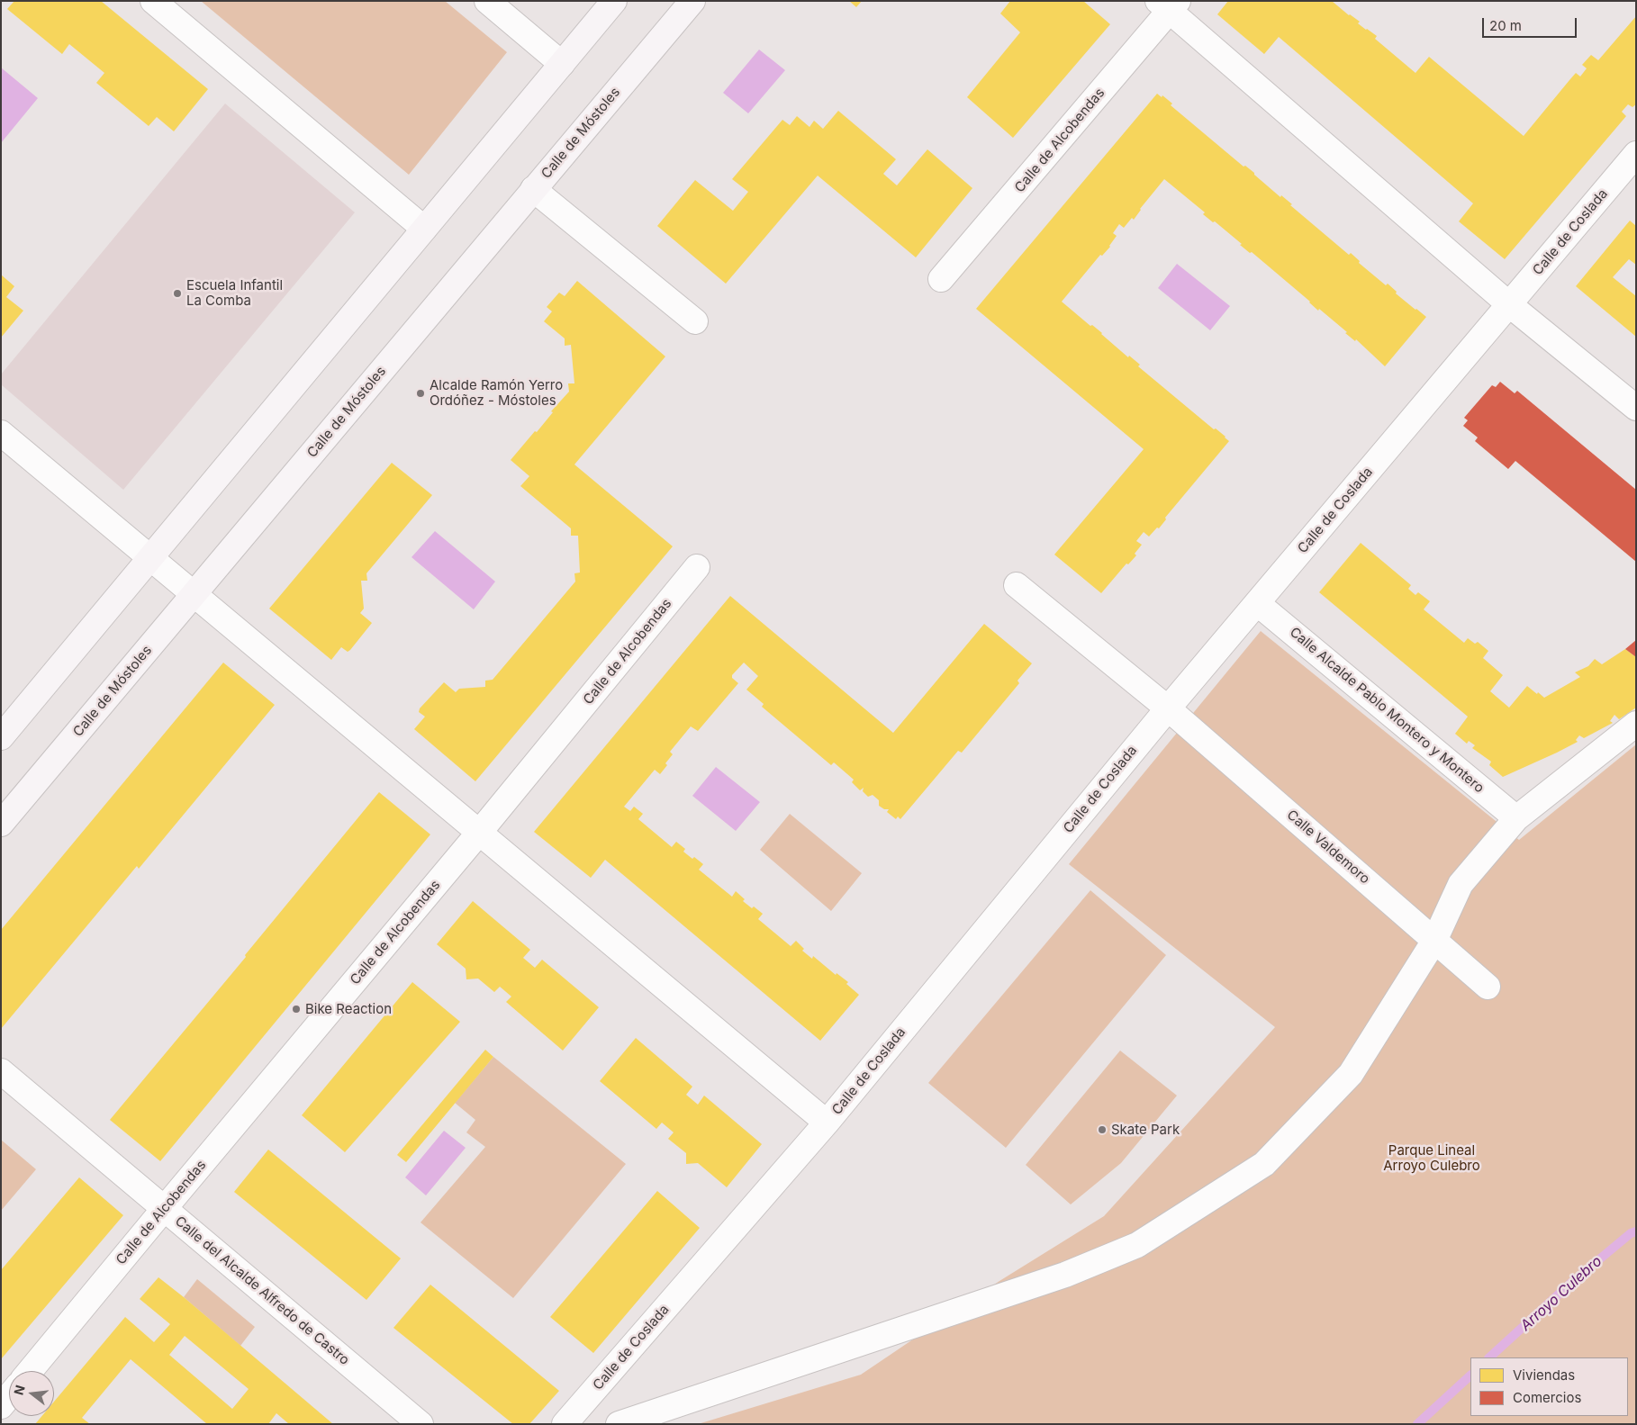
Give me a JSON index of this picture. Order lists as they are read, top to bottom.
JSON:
{
  "streets": {
    "main road": ["Calle de Móstoles"],
    "street": [
      "Calle de Alcobendas",
      "Calle de Coslada",
      "Calle Alcalde Pablo Montero y Montero",
      "Calle Valdemoro",
      "Calle del Alcalde Alfredo de Castro"
    ]
  },
  "crossings": [
    ["Calle de Alcobendas", "Calle del Alcalde Alfredo de Castro"],
    ["Calle de Coslada", "Calle Alcalde Pablo Montero y Montero"],
    ["Calle de Coslada", "Calle Valdemoro"]
  ],
  "water": ["Arroyo Culebro"],
  "parks": ["Parque Lineal Arroyo Culebro"],
  "places": [
    "Escuela Infantil La Comba",
    "Alcalde Ramón Yerro Ordóñez - Móstoles",
    "Bike Reaction",
    "Skate Park"
  ],
  "legend": ["Viviendas", "Comercios"],
  "scale_bar": "20 m",
  "north": "left"
}
